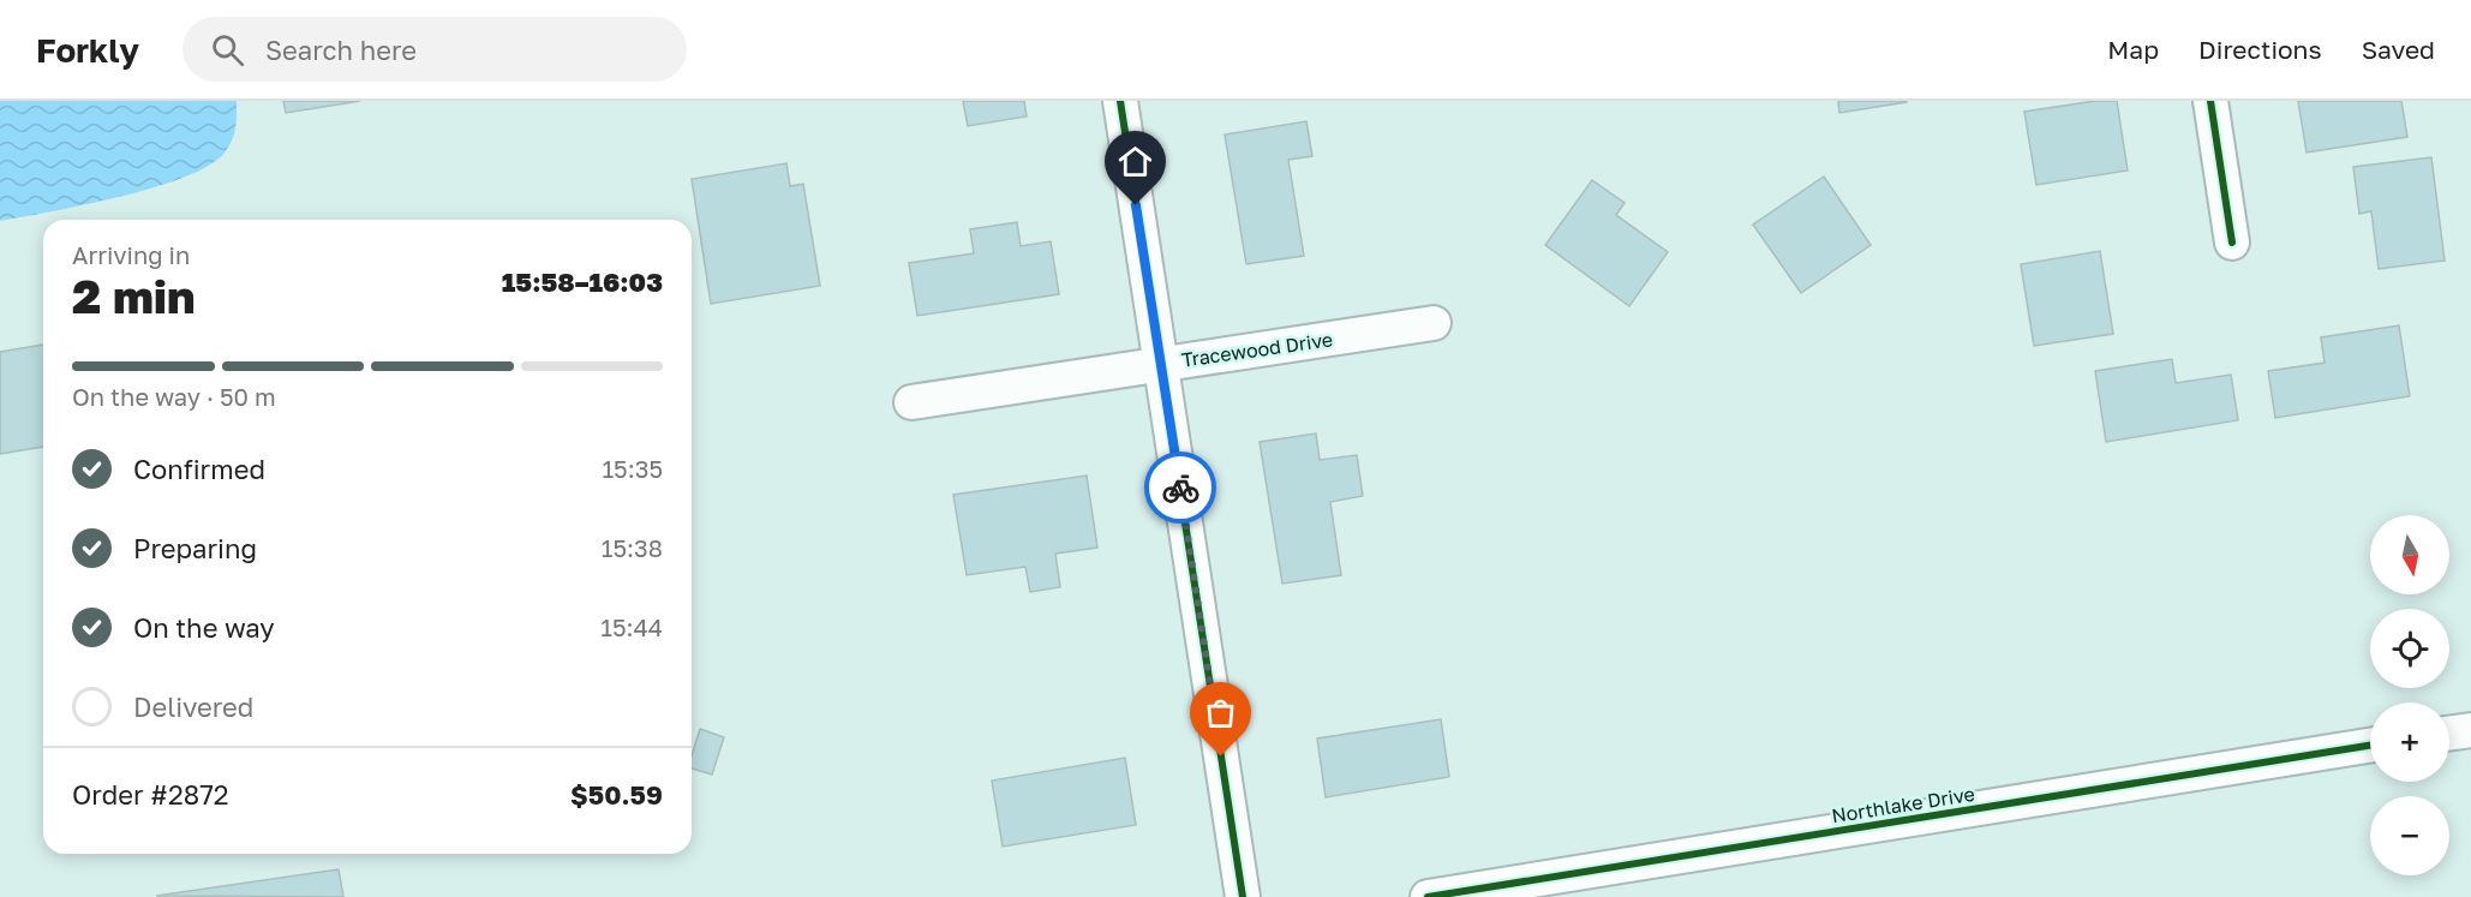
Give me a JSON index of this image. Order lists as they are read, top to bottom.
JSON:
{
  "streets": {
    "street": ["Tracewood Drive", "Northlake Drive"]
  },
  "north": "bottom",
  "page": {
    "header": "Forkly",
    "search": "Search here",
    "nav": ["Map", "Directions", "Saved"],
    "heading": ["2 min", "Arriving in", "15:58–16:03"],
    "panel": ["Order #2872", "$50.59"],
    "bar": "On the way · 50 m",
    "list": [
      ["Confirmed", "15:35"],
      ["Preparing", "15:38"],
      ["On the way", "15:44"],
      "Delivered"
    ],
    "map_buttons": ["+", "−"]
  }
}
